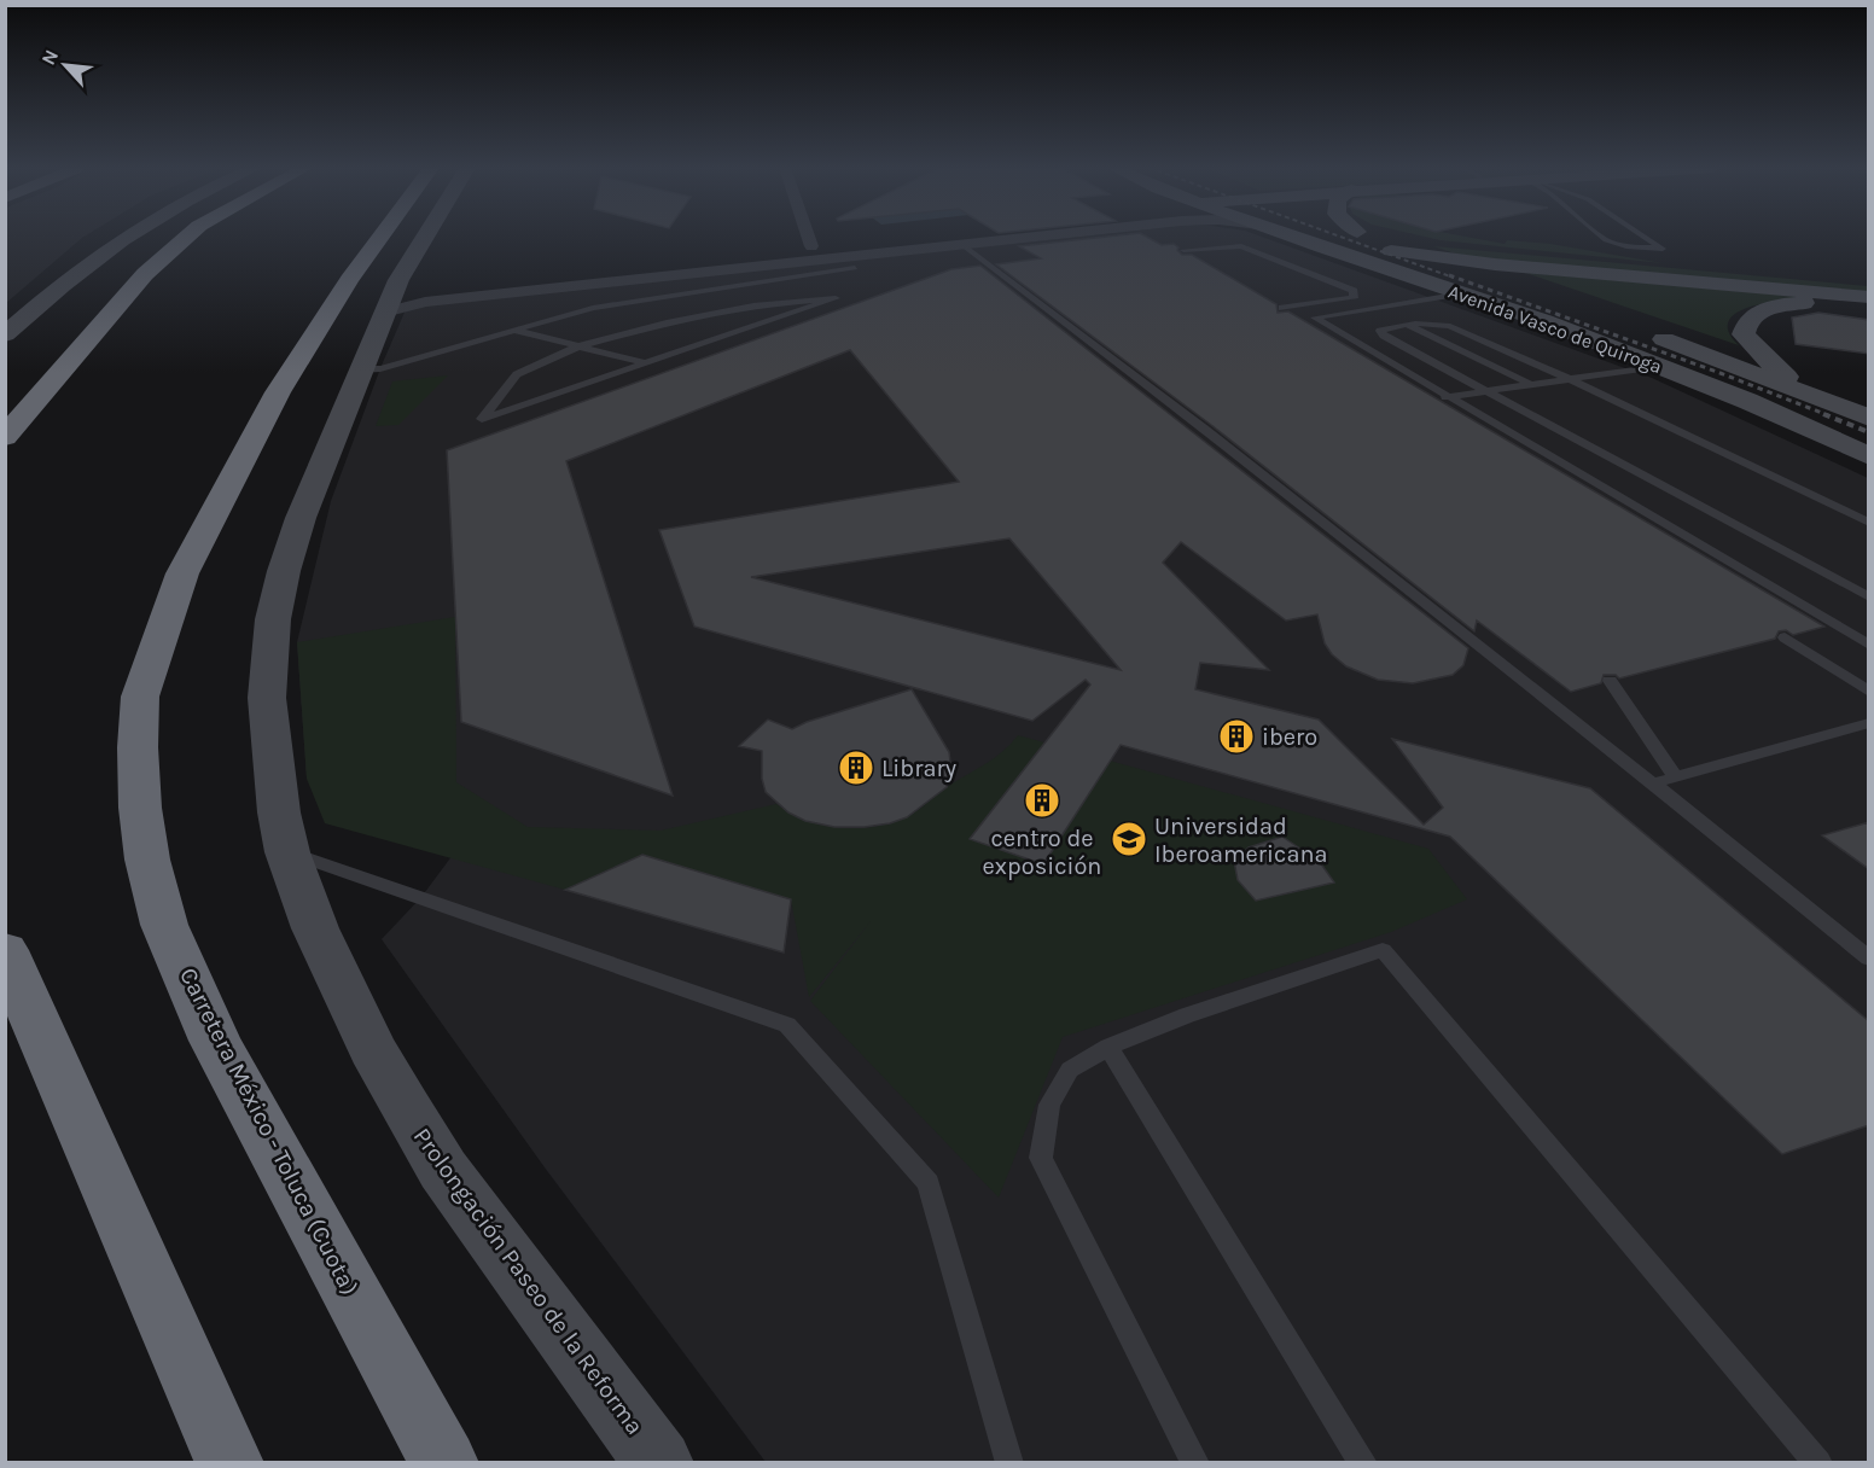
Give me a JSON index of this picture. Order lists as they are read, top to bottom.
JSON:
{
  "streets": {
    "highway": ["Carretera México - Toluca (Cuota)"],
    "main road": ["Avenida Vasco de Quiroga", "Prolongación Paseo de la Reforma"]
  },
  "places": {
    "building": ["ibero", "Library", "centro de exposición"],
    "school or university": ["Universidad Iberoamericana"]
  },
  "north": "top left"
}
